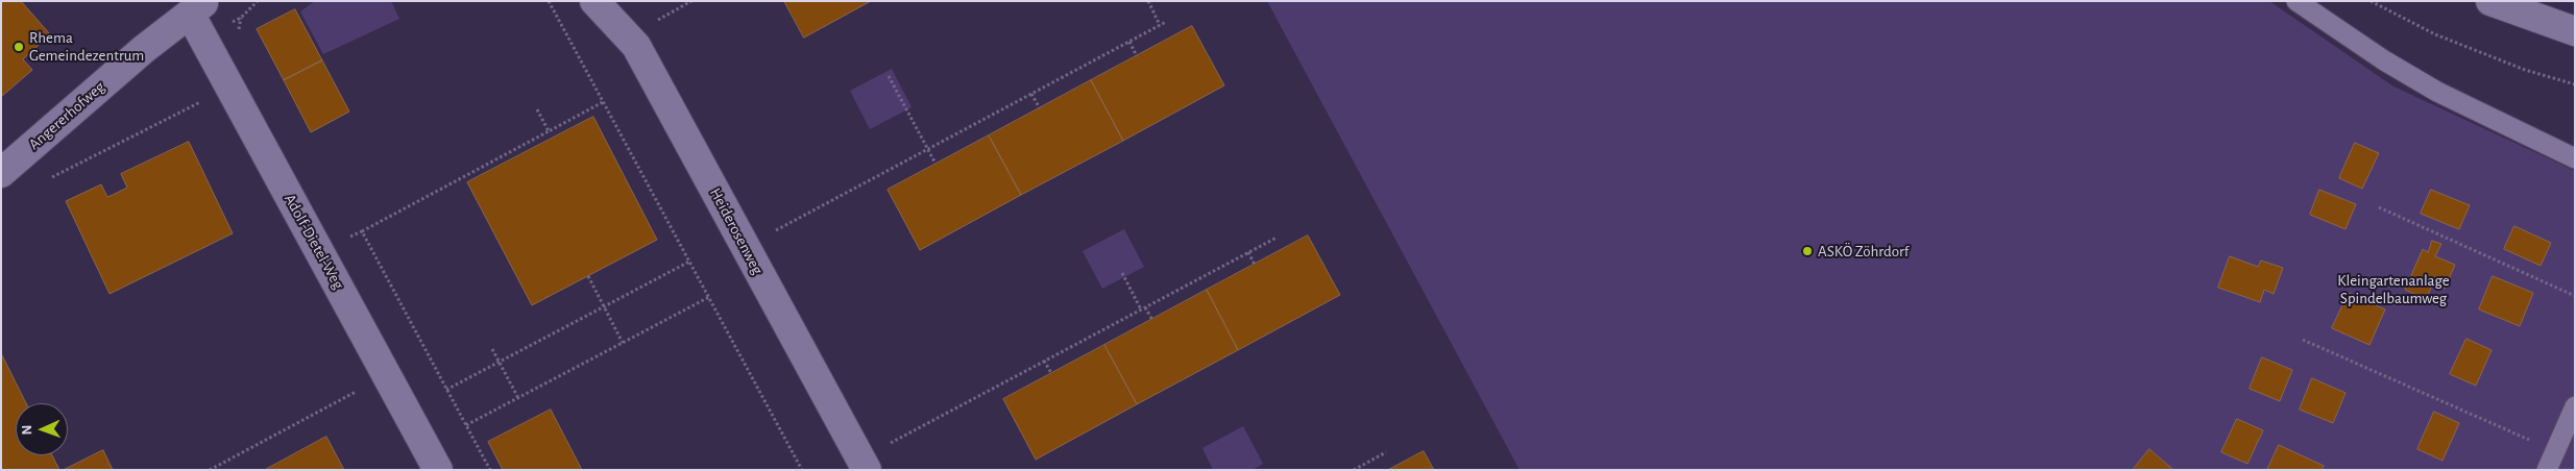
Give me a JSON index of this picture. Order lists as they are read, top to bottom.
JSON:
{
  "streets": {
    "street": ["Angererhofweg", "Heiderosenweg", "Adolf-Dietel-Weg"]
  },
  "crossings": [
    ["Angererhofweg", "Adolf-Dietel-Weg"]
  ],
  "parks": ["Kleingartenanlage Spindelbaumweg"],
  "places": ["Rhema Gemeindezentrum", "ASKÖ Zöhrdorf"],
  "north": "left"
}
